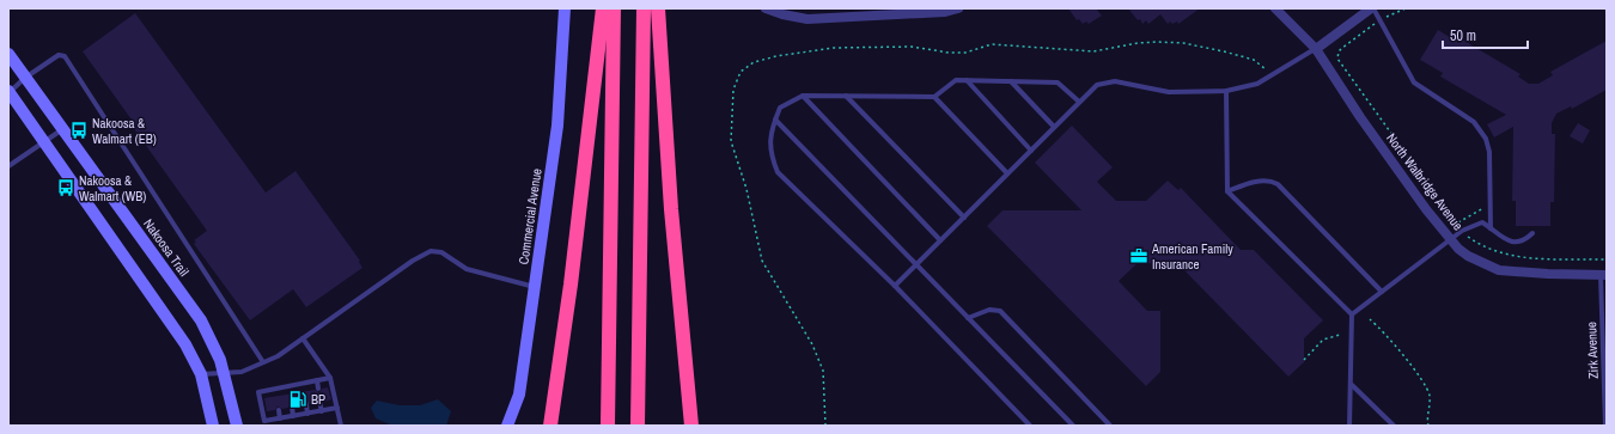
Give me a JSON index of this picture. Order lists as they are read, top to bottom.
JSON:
{
  "streets": {
    "street": ["North Walbridge Avenue", "Commercial Avenue", "Nakoosa Trail"],
    "lane": ["Zirk Avenue"]
  },
  "crossings": [
    ["North Walbridge Avenue", "Zirk Avenue"]
  ],
  "places": {
    "bus stop": ["Nakoosa & Walmart (EB)", "Nakoosa & Walmart (WB)"],
    "office": ["American Family Insurance"],
    "fuel station": ["BP"]
  },
  "scale_bar": "50 m"
}
